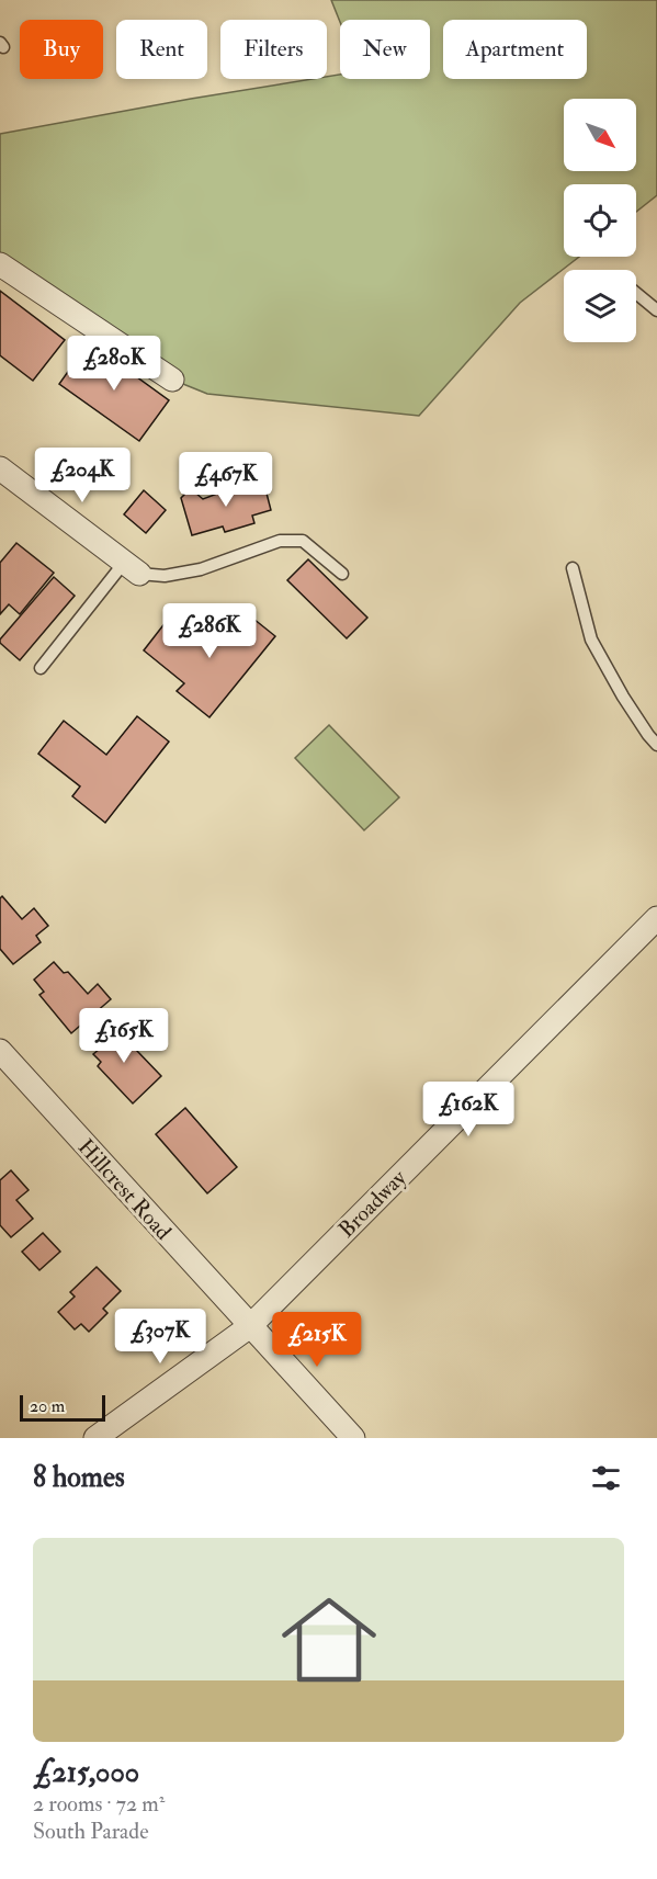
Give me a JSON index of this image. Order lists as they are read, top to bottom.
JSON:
{
  "streets": {
    "street": ["Hillcrest Road", "Broadway"]
  },
  "crossings": [
    ["Hillcrest Road", "Broadway"]
  ],
  "scale_bar": "20 m",
  "north": "bottom right",
  "page": {
    "chip": [
      "Buy",
      "Rent",
      "Filters",
      "New",
      "Apartment"
    ],
    "price": [
      "£280K",
      "£204K",
      "£467K",
      "£286K",
      "£165K",
      "£162K",
      "£307K",
      "£215K"
    ],
    "scale": "20 m",
    "heading": "8 homes",
    "list": [
      {
        "name": "£215,000",
        "note": "2 rooms · 72 m² · South Parade"
      }
    ]
  }
}
